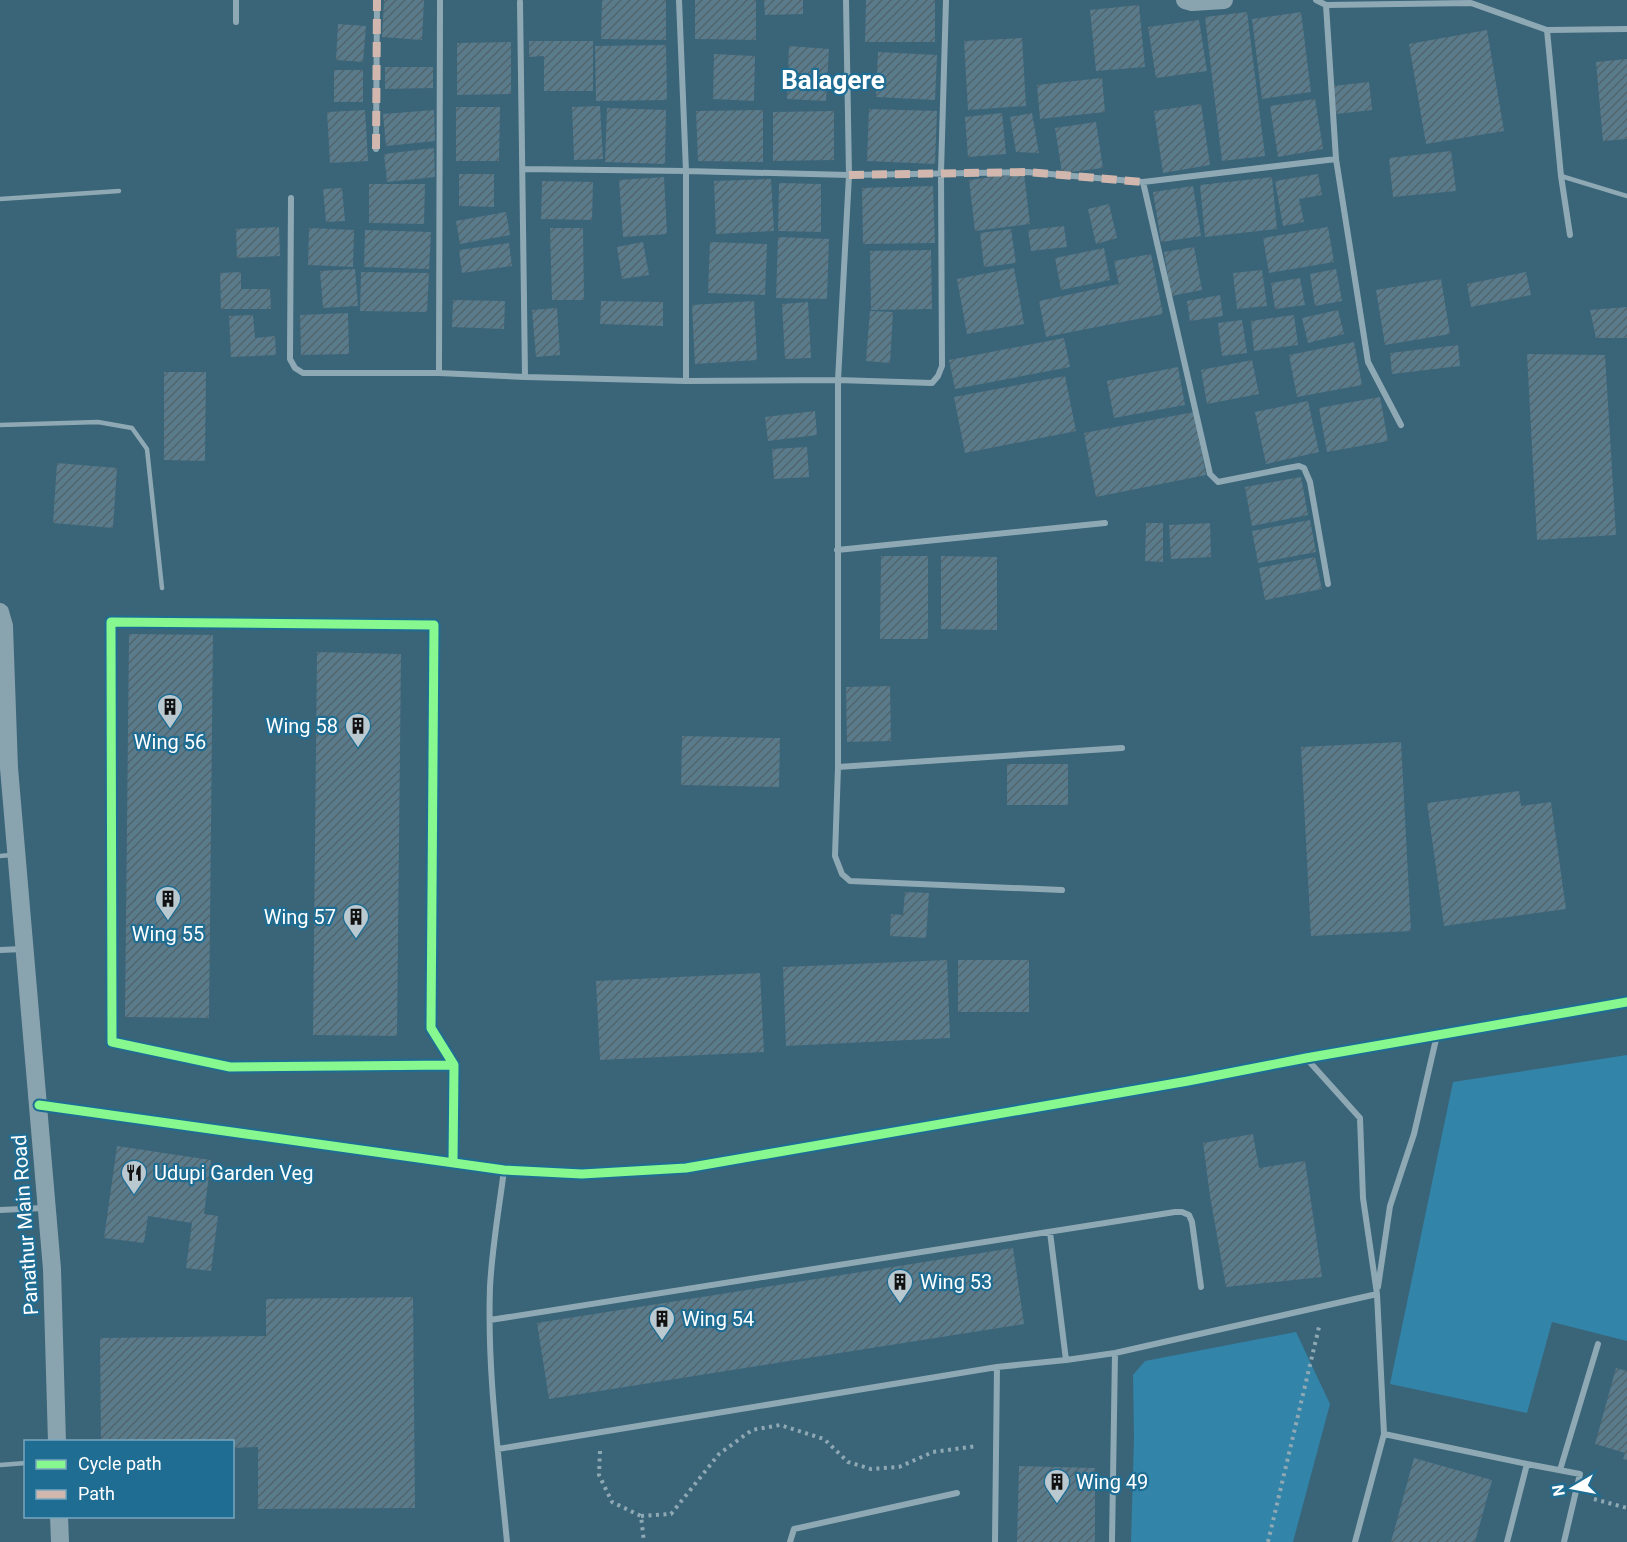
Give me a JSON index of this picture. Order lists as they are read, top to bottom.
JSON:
{
  "streets": {
    "street": ["Panathur Main Road"]
  },
  "districts": ["Balagere"],
  "places": {
    "building": [
      "Wing 56",
      "Wing 58",
      "Wing 55",
      "Wing 57",
      "Wing 53",
      "Wing 54",
      "Wing 49"
    ],
    "restaurant": ["Udupi Garden Veg"]
  },
  "legend": ["Cycle path", "Path"],
  "north": "left"
}
